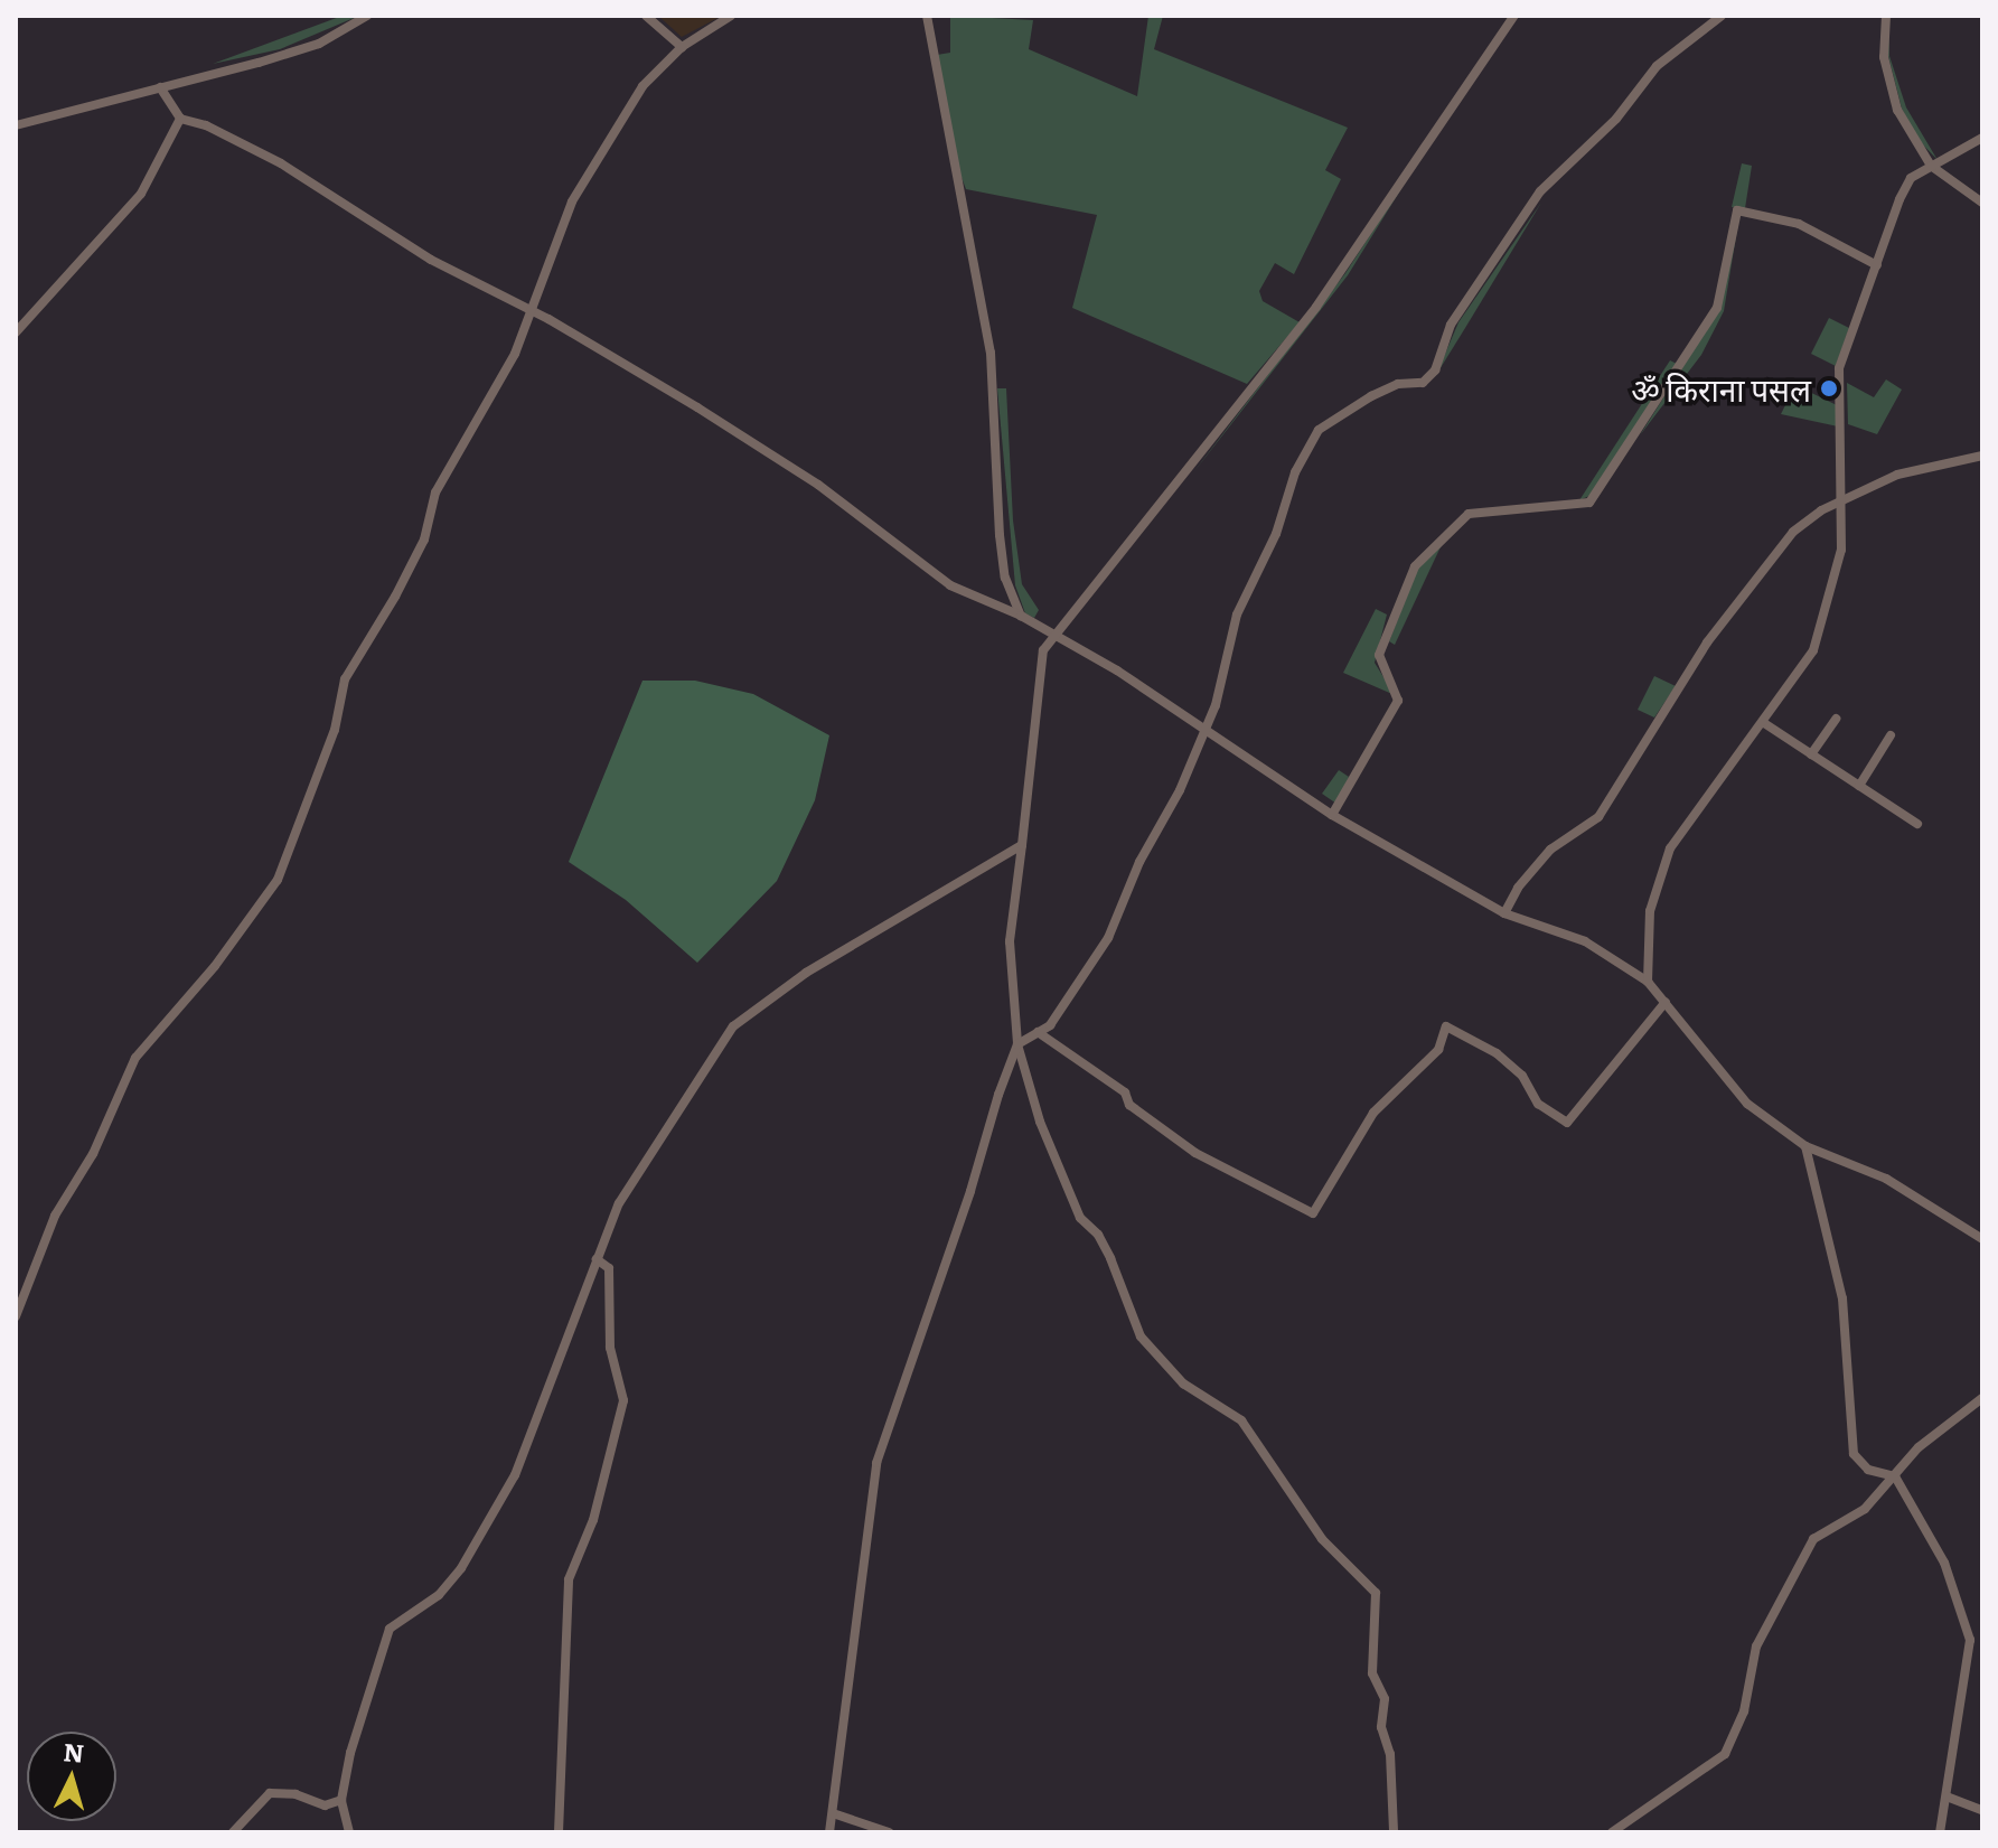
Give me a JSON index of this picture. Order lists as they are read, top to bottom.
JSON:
{
  "places": ["ॐ किराना पसल"],
  "north": "top"
}
